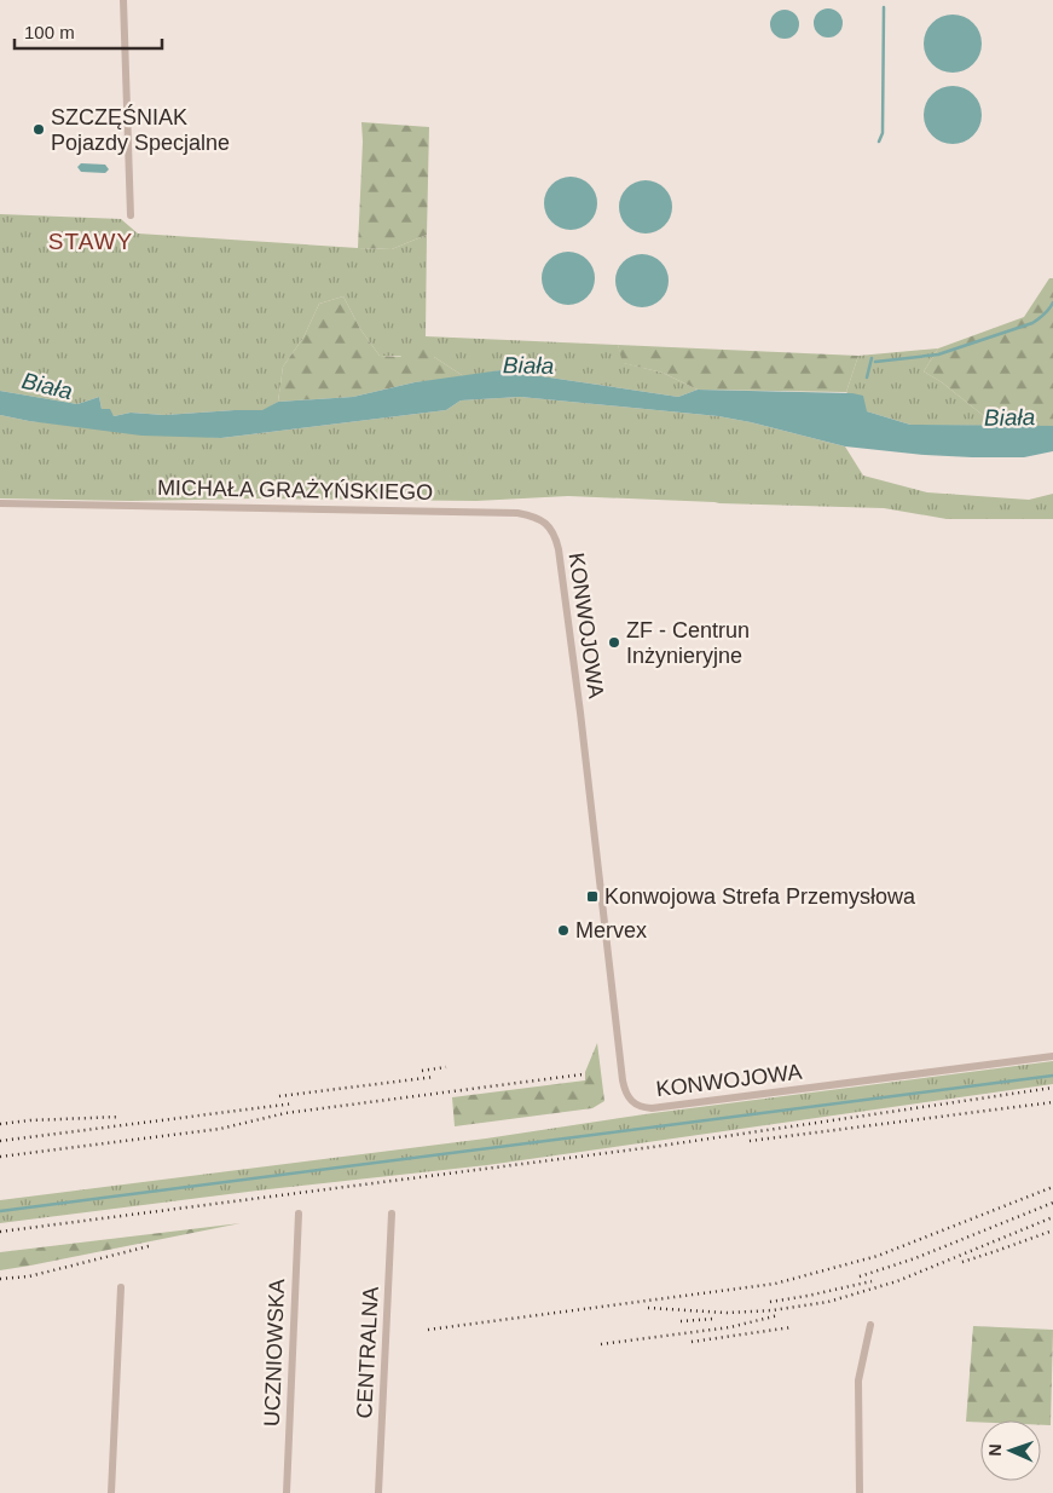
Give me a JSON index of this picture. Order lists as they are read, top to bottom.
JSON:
{
  "streets": {
    "street": [
      "MICHAŁA GRAŻYŃSKIEGO",
      "KONWOJOWA",
      "UCZNIOWSKA",
      "CENTRALNA"
    ]
  },
  "crossings": [
    ["MICHAŁA GRAŻYŃSKIEGO", "KONWOJOWA"]
  ],
  "districts": ["STAWY"],
  "water": ["Biała"],
  "places": {
    "other": ["SZCZĘŚNIAK Pojazdy Specjalne", "ZF - Centrun Inżynieryjne", "Mervex"],
    "transit": ["Konwojowa Strefa Przemysłowa"]
  },
  "scale_bar": "100 m",
  "north": "left"
}
